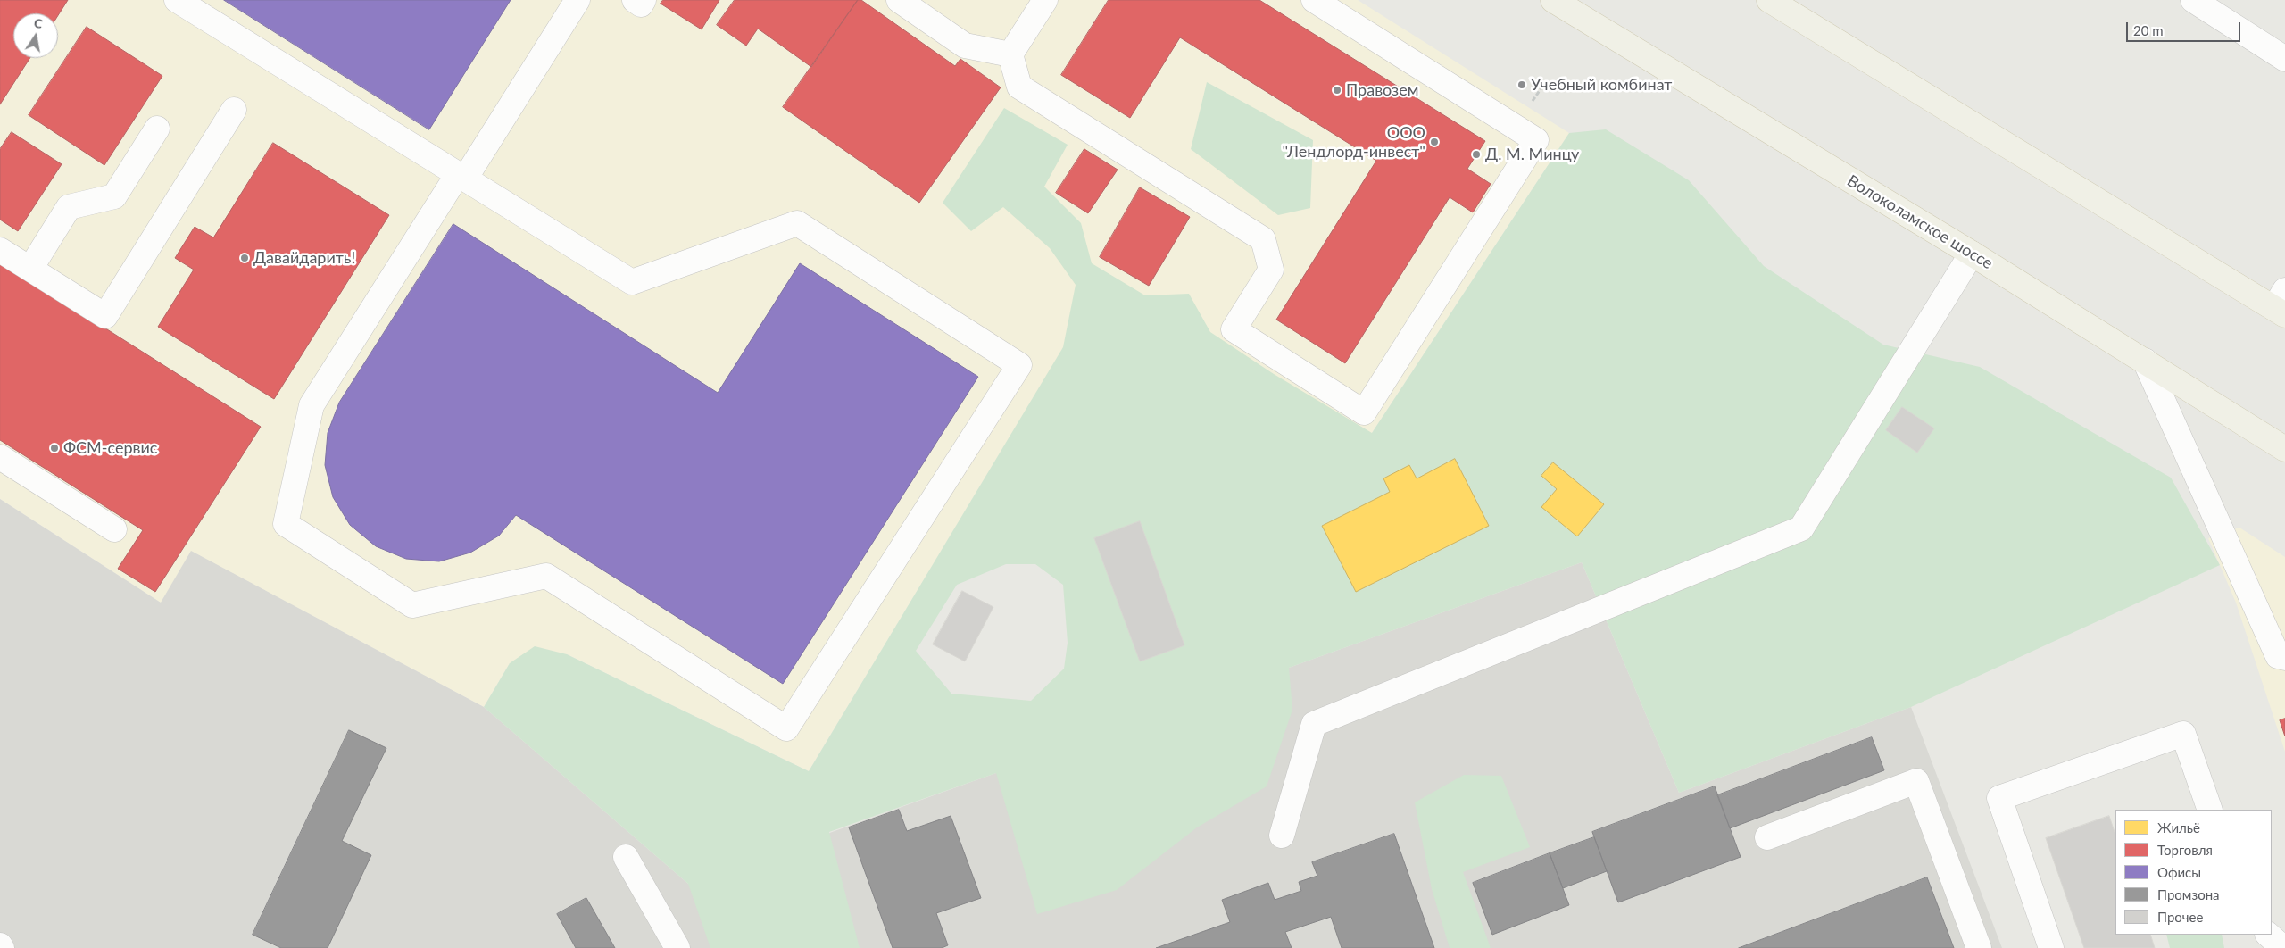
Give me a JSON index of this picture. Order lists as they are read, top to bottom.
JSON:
{
  "streets": {
    "main road": ["Волоколамское шоссе"]
  },
  "places": [
    "Учебный комбинат",
    "Правозем",
    "ООО \"Лендлорд-инвест\"",
    "Д. М. Минцу",
    "Давайдарить!",
    "ФСМ-сервис"
  ],
  "legend": [
    "Жильё",
    "Торговля",
    "Офисы",
    "Промзона",
    "Прочее"
  ],
  "scale_bar": "20 m",
  "north": "top"
}
